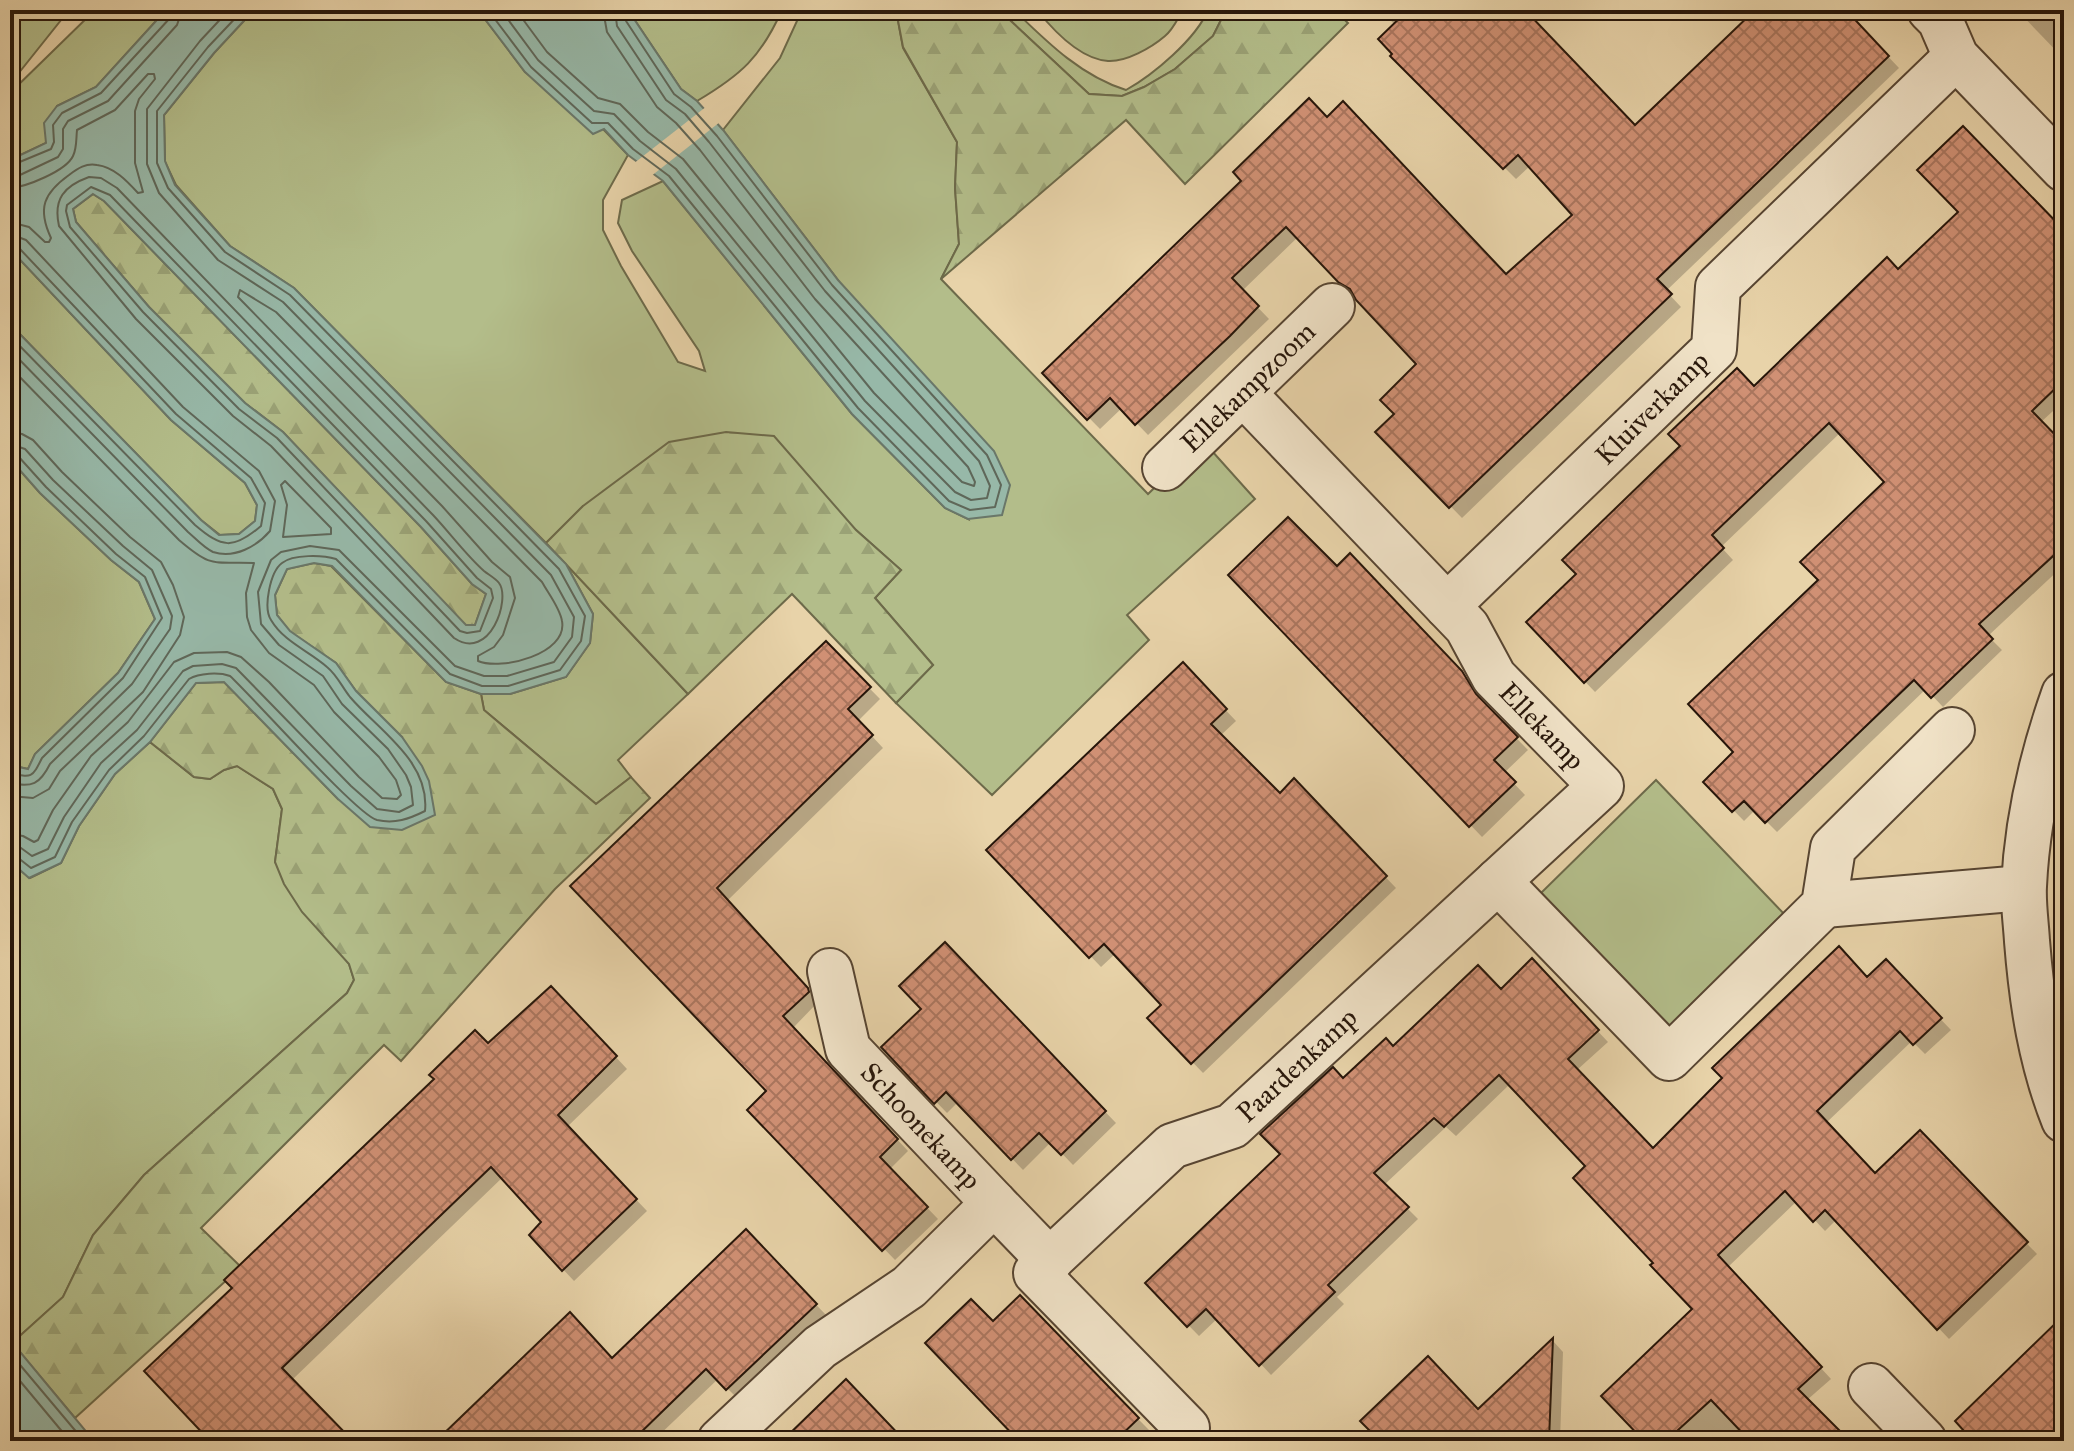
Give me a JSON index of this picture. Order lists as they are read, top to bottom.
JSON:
{
  "streets": {
    "street": [
      "Ellekampzoom",
      "Kluiverkamp",
      "Ellekamp",
      "Paardenkamp",
      "Schoonekamp"
    ]
  },
  "crossings": [
    ["Ellekampzoom", "Ellekamp"],
    ["Kluiverkamp", "Ellekamp"],
    ["Ellekamp", "Paardenkamp"]
  ]
}
